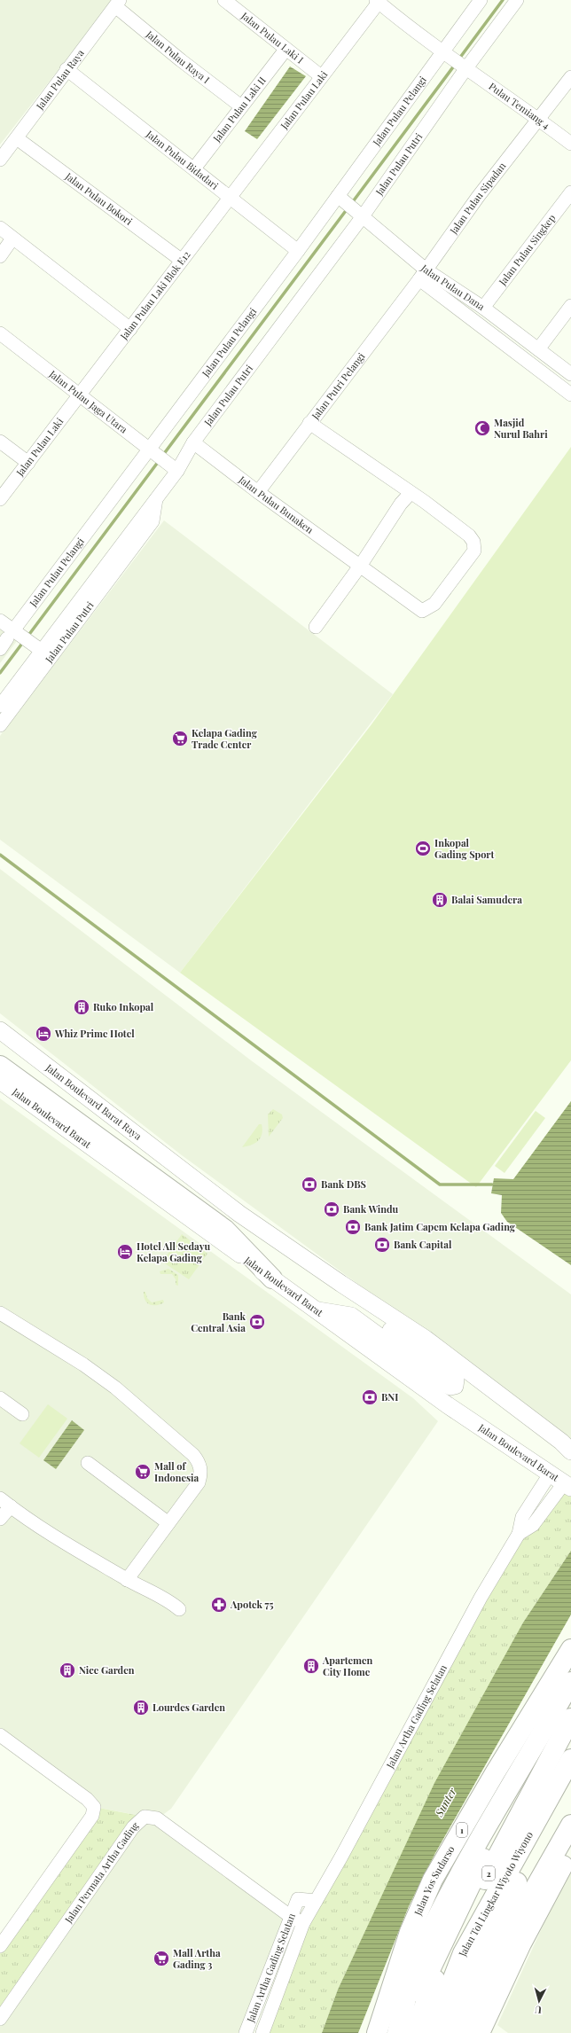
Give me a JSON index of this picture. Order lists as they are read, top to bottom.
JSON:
{
  "streets": {
    "highway": [
      "1",
      "2",
      "Jalan Yos Sudarso",
      "Jalan Tol Lingkar Wiyoto Wiyono"
    ],
    "main road": ["Jalan Boulevard Barat Raya", "Jalan Boulevard Barat"],
    "street": [
      "Jalan Pulau Laki I",
      "Jalan Pulau Raya I",
      "Jalan Pulau Raya",
      "Jalan Pulau Laki",
      "Pulau Temiang 4",
      "Jalan Pulau Laki II",
      "Jalan Pulau Pelangi",
      "Jalan Pulau Bidadari",
      "Jalan Pulau Putri",
      "Jalan Pulau Sipadan",
      "Jalan Pulau Bokori",
      "Jalan Pulau Singkep",
      "Jalan Pulau Dana",
      "Jalan Pulau Laki Blok E12",
      "Jalan Putri Pelangi",
      "Jalan Pulau Jaga Utara",
      "Jalan Pulau Bunaken",
      "Jalan Artha Gading Selatan",
      "Jalan Permata Artha Gading"
    ]
  },
  "crossings": [
    ["Jalan Pulau Laki I", "Jalan Pulau Laki"],
    ["Jalan Pulau Laki I", "Jalan Pulau Laki II"],
    ["Jalan Pulau Raya I", "Jalan Pulau Raya"],
    ["Jalan Pulau Raya I", "Jalan Pulau Laki II"],
    ["Jalan Pulau Raya", "Jalan Pulau Bidadari"],
    ["Jalan Pulau Raya", "Jalan Pulau Bokori"],
    ["Jalan Pulau Laki", "Pulau Temiang 4"],
    ["Jalan Pulau Laki", "Jalan Pulau Bidadari"],
    ["Jalan Pulau Laki", "Jalan Pulau Laki Blok E12"],
    ["Jalan Pulau Laki", "Jalan Pulau Jaga Utara"],
    ["Pulau Temiang 4", "Jalan Pulau Pelangi"],
    ["Pulau Temiang 4", "Jalan Pulau Putri"],
    ["Pulau Temiang 4", "Jalan Pulau Sipadan"],
    ["Jalan Pulau Laki II", "Jalan Pulau Bidadari"],
    ["Jalan Pulau Pelangi", "Jalan Pulau Bidadari"],
    ["Jalan Pulau Pelangi", "Jalan Pulau Dana"],
    ["Jalan Pulau Pelangi", "Jalan Pulau Jaga Utara"],
    ["Jalan Pulau Bidadari", "Jalan Pulau Laki Blok E12"],
    ["Jalan Pulau Putri", "Jalan Pulau Dana"],
    ["Jalan Pulau Putri", "Jalan Pulau Jaga Utara"],
    ["Jalan Pulau Putri", "Jalan Pulau Bunaken"],
    ["Jalan Pulau Sipadan", "Jalan Pulau Dana"],
    ["Jalan Pulau Sipadan", "Jalan Putri Pelangi"],
    ["Jalan Pulau Bokori", "Jalan Pulau Laki Blok E12"],
    ["Jalan Pulau Singkep", "Jalan Pulau Dana"],
    ["Jalan Pulau Dana", "Jalan Putri Pelangi"],
    ["Jalan Pulau Laki Blok E12", "Jalan Pulau Jaga Utara"],
    ["Jalan Putri Pelangi", "Jalan Pulau Bunaken"],
    ["Jalan Boulevard Barat", "Jalan Artha Gading Selatan"],
    ["Jalan Artha Gading Selatan", "Jalan Permata Artha Gading"]
  ],
  "water": ["Sunter"],
  "places": {
    "mosque": ["Masjid Nurul Bahri"],
    "supermarket": ["Kelapa Gading Trade Center", "Mall of Indonesia", "Mall Artha Gading 3"],
    "sports": ["Inkopal Gading Sport"],
    "building": [
      "Balai Samudera",
      "Ruko Inkopal",
      "Apartemen City Home",
      "Nice Garden",
      "Lourdes Garden"
    ],
    "hotel": ["Whiz Prime Hotel", "Hotel All Sedayu Kelapa Gading"],
    "bank": [
      "Bank DBS",
      "Bank Windu",
      "Bank Jatim Capem Kelapa Gading",
      "Bank Capital",
      "Bank Central Asia",
      "BNI"
    ],
    "pharmacy": ["Apotek 75"]
  },
  "north": "bottom"
}
